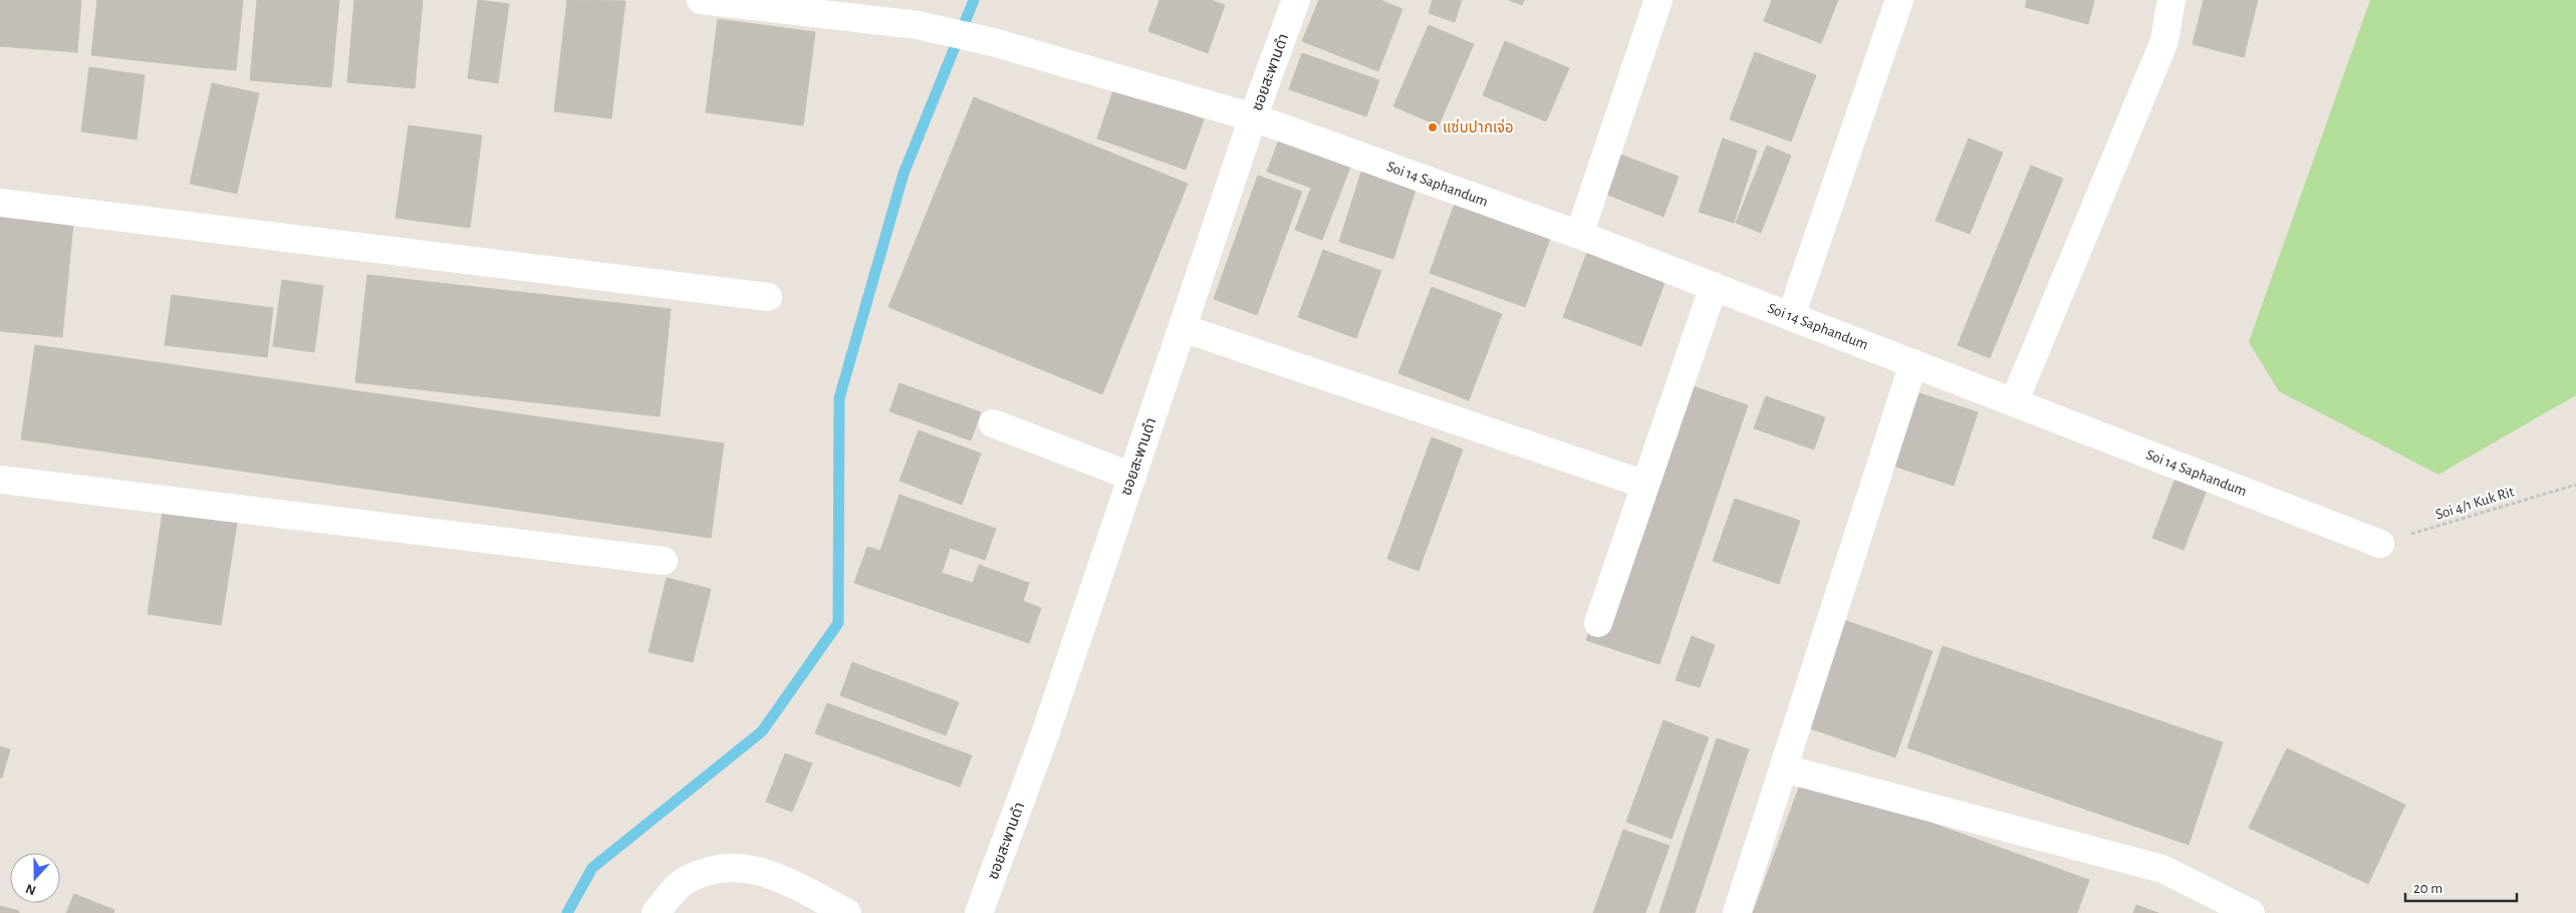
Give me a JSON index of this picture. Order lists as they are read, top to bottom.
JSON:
{
  "streets": {
    "street": ["ซอยสะพานดำ", "Soi 14 Saphandum"],
    "path": ["Soi 4/1 Kuk Rit"]
  },
  "crossings": [
    ["ซอยสะพานดำ", "Soi 14 Saphandum"],
    ["Soi 14 Saphandum", "Soi 4/1 Kuk Rit"]
  ],
  "places": ["แซ่บปากเจ่อ"],
  "scale_bar": "20 m",
  "north": "bottom"
}
